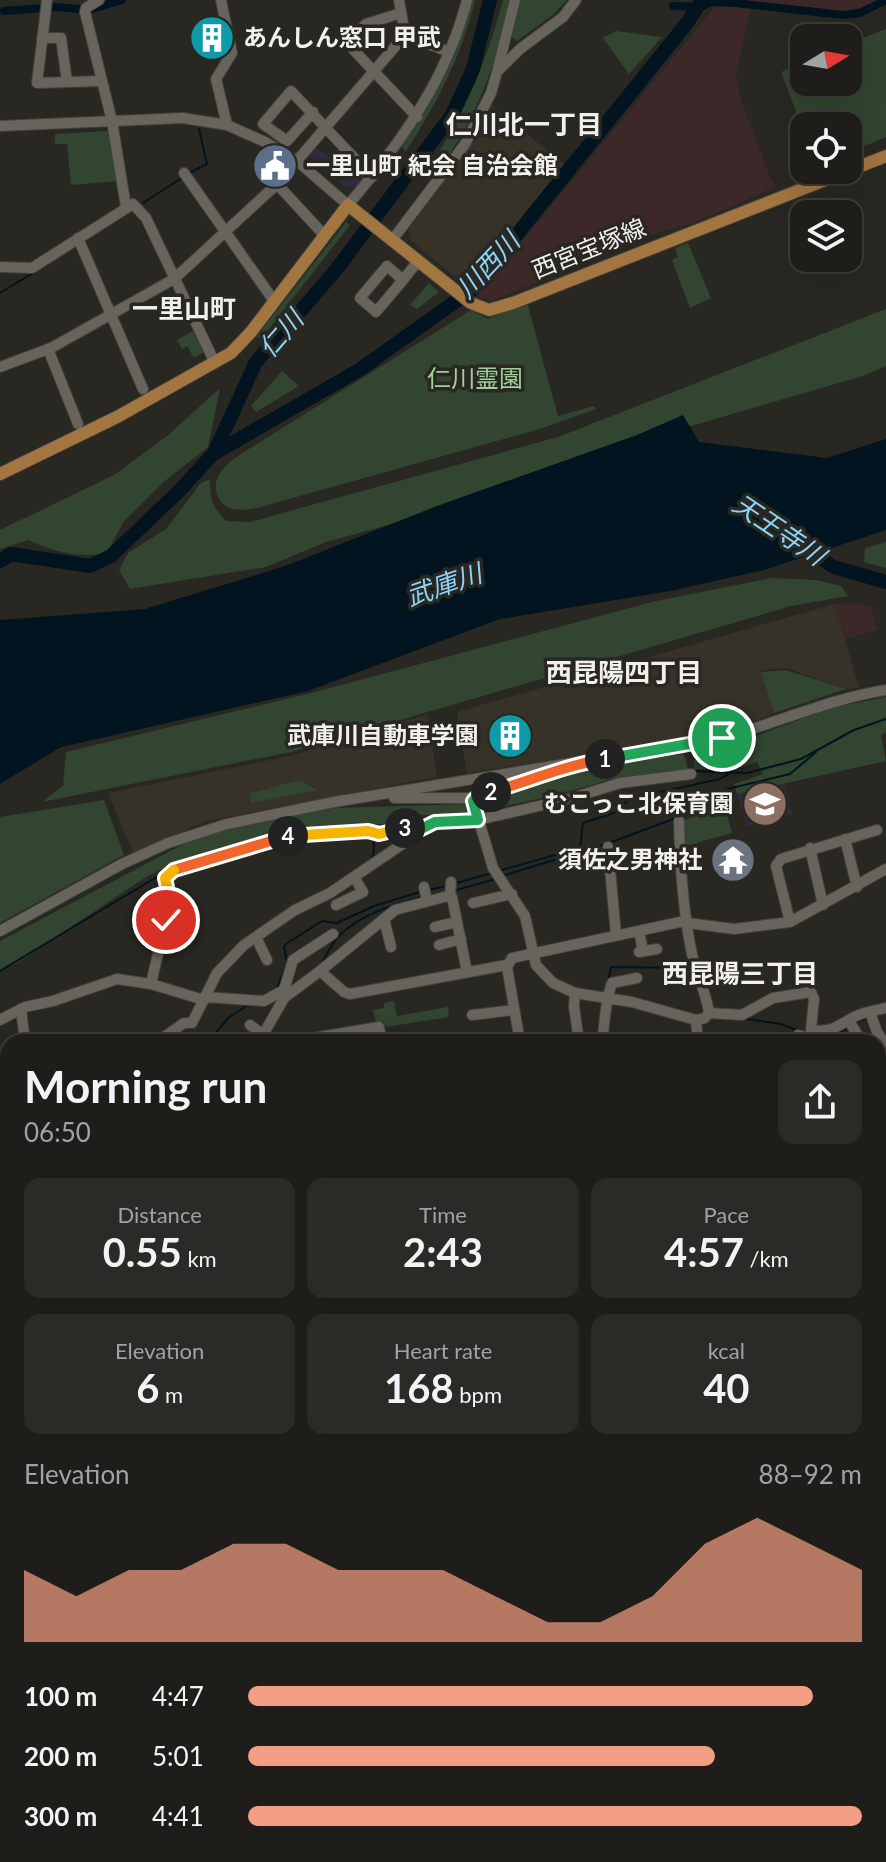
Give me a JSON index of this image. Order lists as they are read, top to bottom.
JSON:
{
  "streets": {
    "main road": ["西宮宝塚線"]
  },
  "districts": [
    "仁川北一丁目",
    "一里山町",
    "西昆陽四丁目",
    "西昆陽三丁目"
  ],
  "water": [
    "川西川",
    "仁川",
    "天王寺川",
    "武庫川"
  ],
  "parks": ["仁川霊園"],
  "places": {
    "building": ["あんしん窓口 甲武", "武庫川自動車学園"],
    "public building": ["一里山町 紀会 自治会館"],
    "school or university": ["むこっこ北保育園"],
    "temple": ["須佐之男神社"]
  },
  "north": "right",
  "page": {
    "pins": [
      "1",
      "2",
      "3",
      "4"
    ],
    "heading": ["Morning run", "06:50"],
    "stats": [
      ["Distance", "0.55 km"],
      ["Time", "2:43"],
      ["Pace", "4:57 /km"],
      ["Elevation", "6 m"],
      ["Heart rate", "168 bpm"],
      ["kcal", "40"]
    ],
    "chart": ["Elevation", "88–92 m"],
    "list": [
      {
        "name": "100 m",
        "note": "4:47"
      },
      {
        "name": "200 m",
        "note": "5:01"
      },
      {
        "name": "300 m",
        "note": "4:41"
      }
    ]
  }
}
